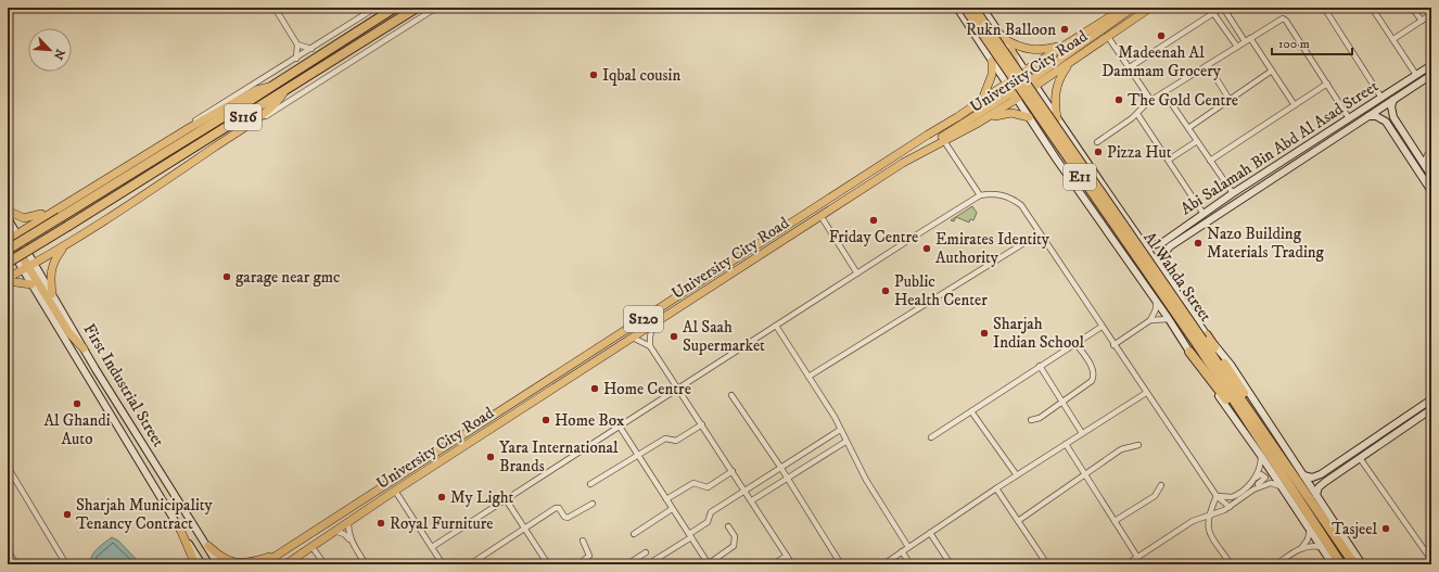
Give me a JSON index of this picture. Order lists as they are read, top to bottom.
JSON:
{
  "streets": {
    "highway": ["S116", "E11", "Al Wahda Street"],
    "main road": ["University City Road", "S120"],
    "street": ["Abi Salamah Bin Abd Al Asad Street", "First Industrial Street"]
  },
  "places": [
    "Rukn Balloon",
    "Madeenah Al Dammam Grocery",
    "Iqbal cousin",
    "The Gold Centre",
    "Pizza Hut",
    "Friday Centre",
    "Nazo Building Materials Trading",
    "Emirates Identity Authority",
    "garage near gmc",
    "Public Health Center",
    "Sharjah Indian School",
    "Al Saah Supermarket",
    "Home Centre",
    "Al Ghandi Auto",
    "Home Box",
    "Yara International Brands",
    "My Light",
    "Sharjah Municipality Tenancy Contract",
    "Royal Furniture",
    "Tasjeel"
  ],
  "scale_bar": "100 m",
  "north": "bottom right"
}
